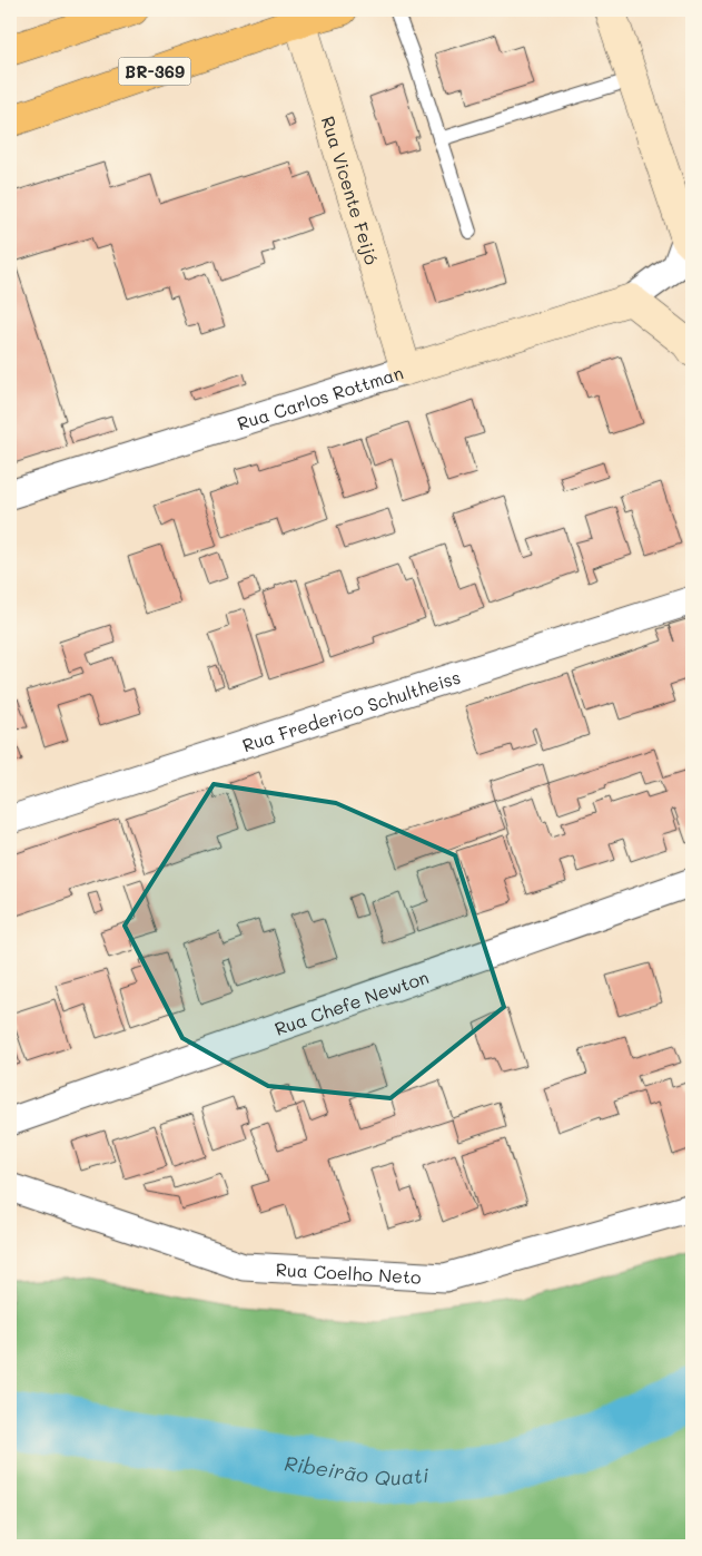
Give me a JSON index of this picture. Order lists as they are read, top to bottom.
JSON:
{
  "streets": {
    "highway": ["BR-369"],
    "street": [
      "Rua Vicente Feijó",
      "Rua Carlos Rottman",
      "Rua Frederico Schultheiss",
      "Rua Chefe Newton",
      "Rua Coelho Neto"
    ]
  },
  "crossings": [
    ["BR-369", "Rua Vicente Feijó"],
    ["Rua Vicente Feijó", "Rua Carlos Rottman"]
  ],
  "water": ["Ribeirão Quati"]
}
